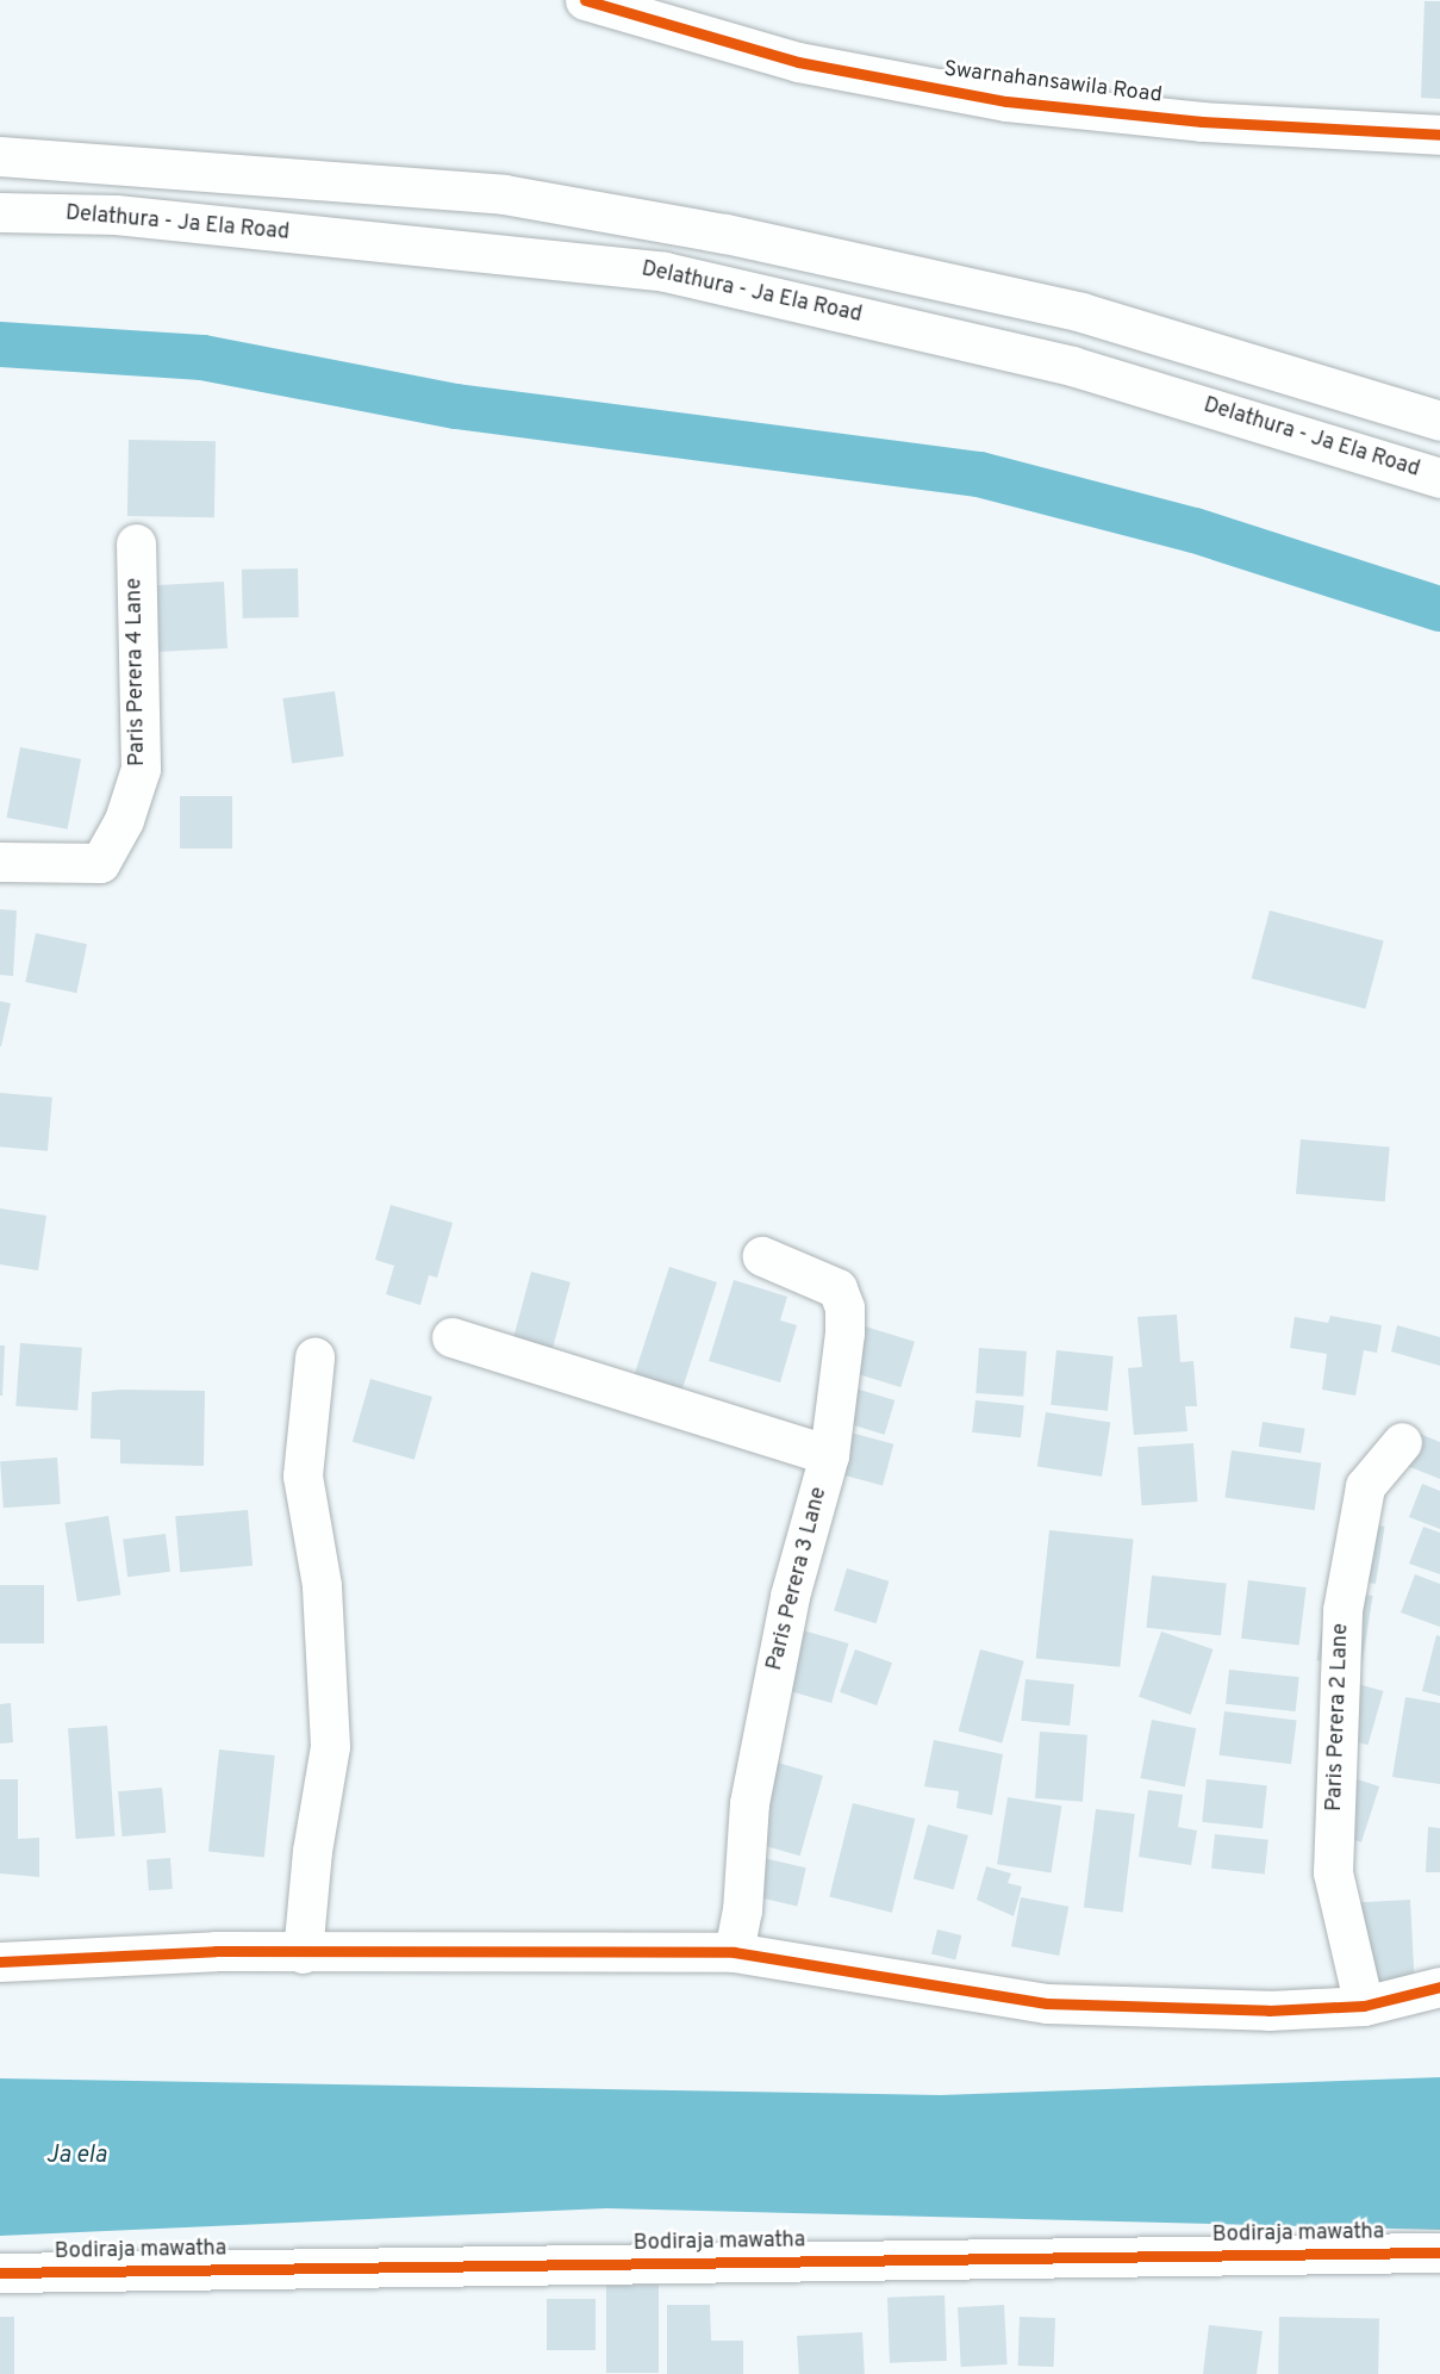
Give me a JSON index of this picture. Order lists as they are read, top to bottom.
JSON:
{
  "streets": {
    "street": [
      "Swarnahansawila Road",
      "Delathura - Ja Ela Road",
      "Paris Perera 4 Lane",
      "Paris Perera 3 Lane",
      "Paris Perera 2 Lane",
      "Bodiraja mawatha"
    ]
  },
  "water": ["Ja ela"]
}
